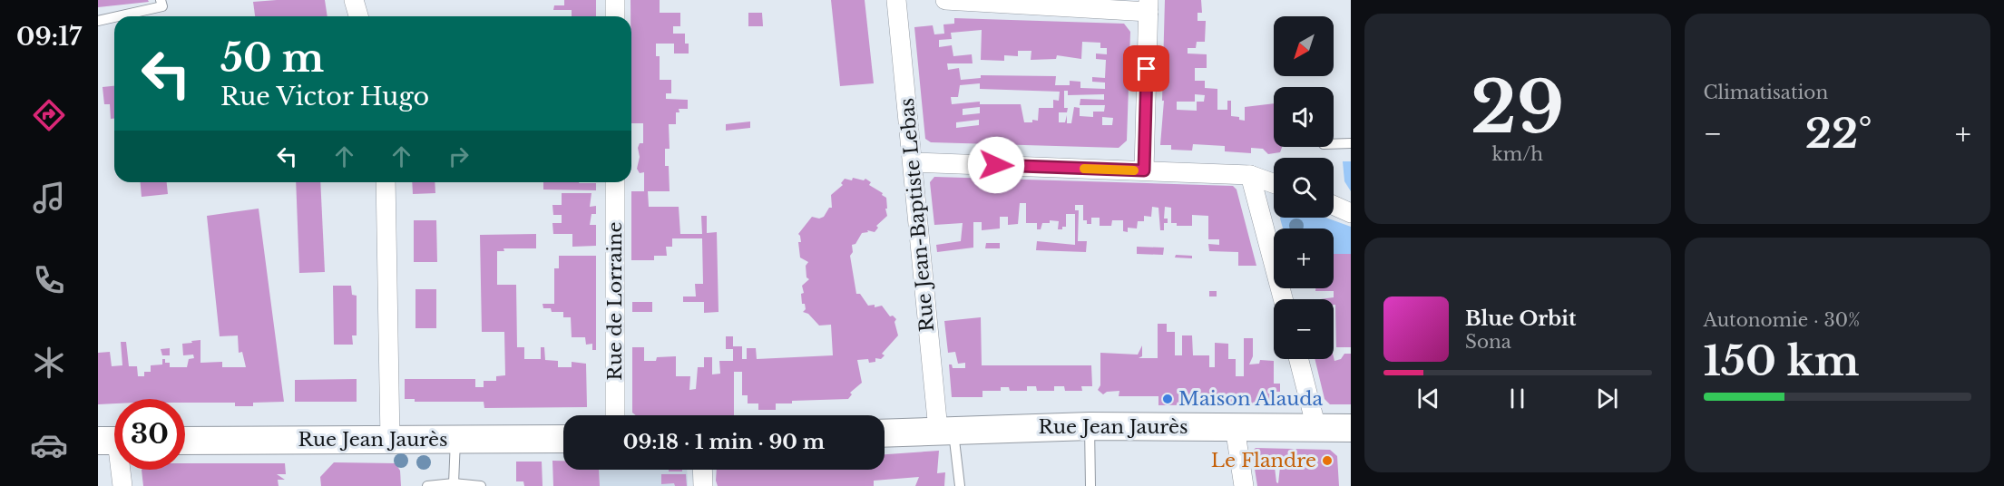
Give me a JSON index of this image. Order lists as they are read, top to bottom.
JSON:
{
  "streets": {
    "main road": ["Rue Jean Jaurès"],
    "street": ["Rue Jean-Baptiste Lebas", "Rue de Lorraine"]
  },
  "crossings": [
    ["Rue Jean-Baptiste Lebas", "Rue Jean Jaurès"]
  ],
  "places": ["Maison Alauda", "Le Flandre"],
  "north": "bottom left",
  "page": {
    "tabs": "09:17",
    "tile": [
      ["29", "km/h"],
      "Climatisation",
      ["Autonomie · 30%", "150 km"]
    ],
    "map_buttons": ["+", "−"],
    "turn": ["50 m", "Rue Victor Hugo"],
    "heat": ["−", "22°", "+"],
    "song": ["Blue Orbit", "Sona"],
    "limit": "30",
    "trip": "09:18 · 1 min · 90 m"
  }
}
